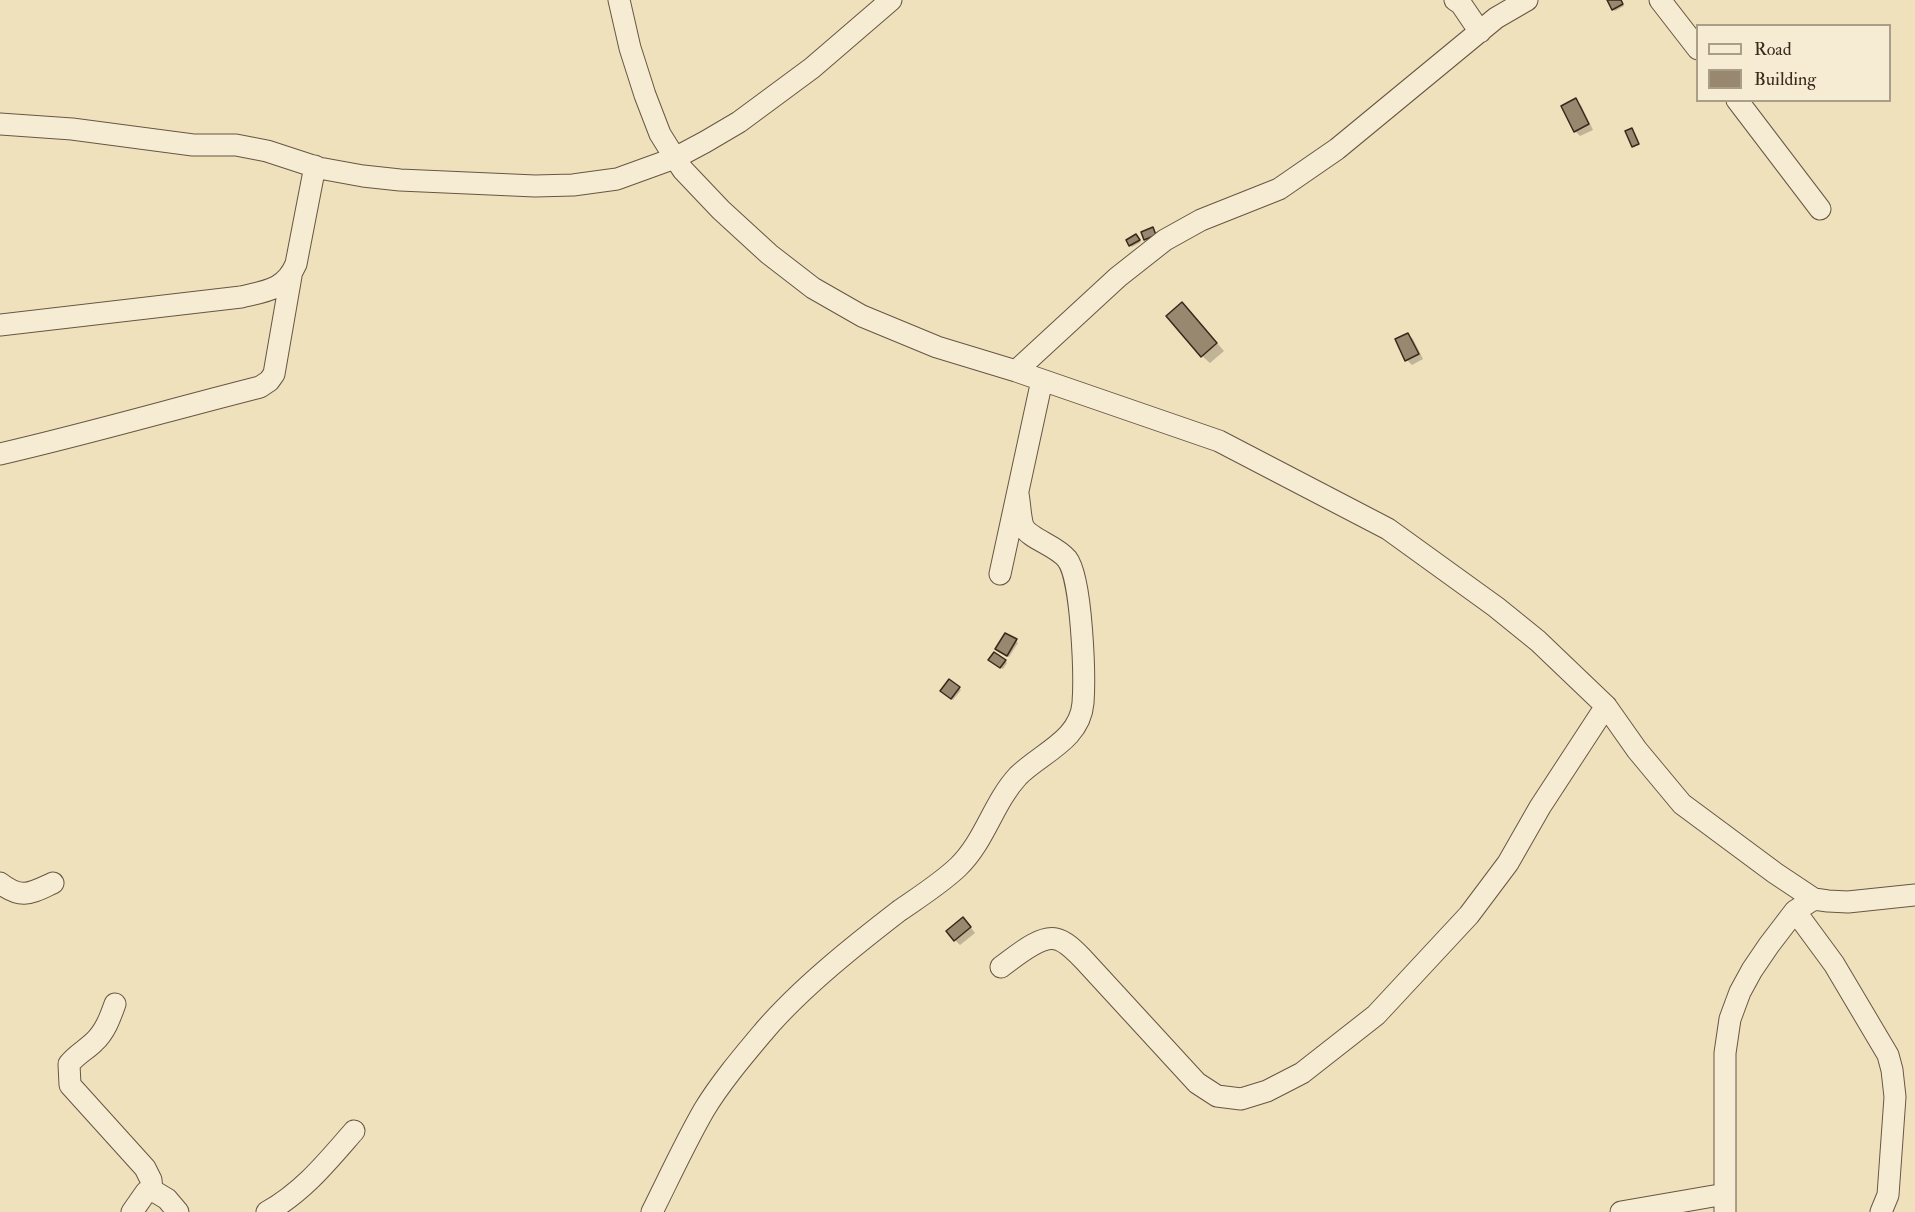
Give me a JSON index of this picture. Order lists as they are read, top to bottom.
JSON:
{
  "legend": ["Road", "Building"]
}
